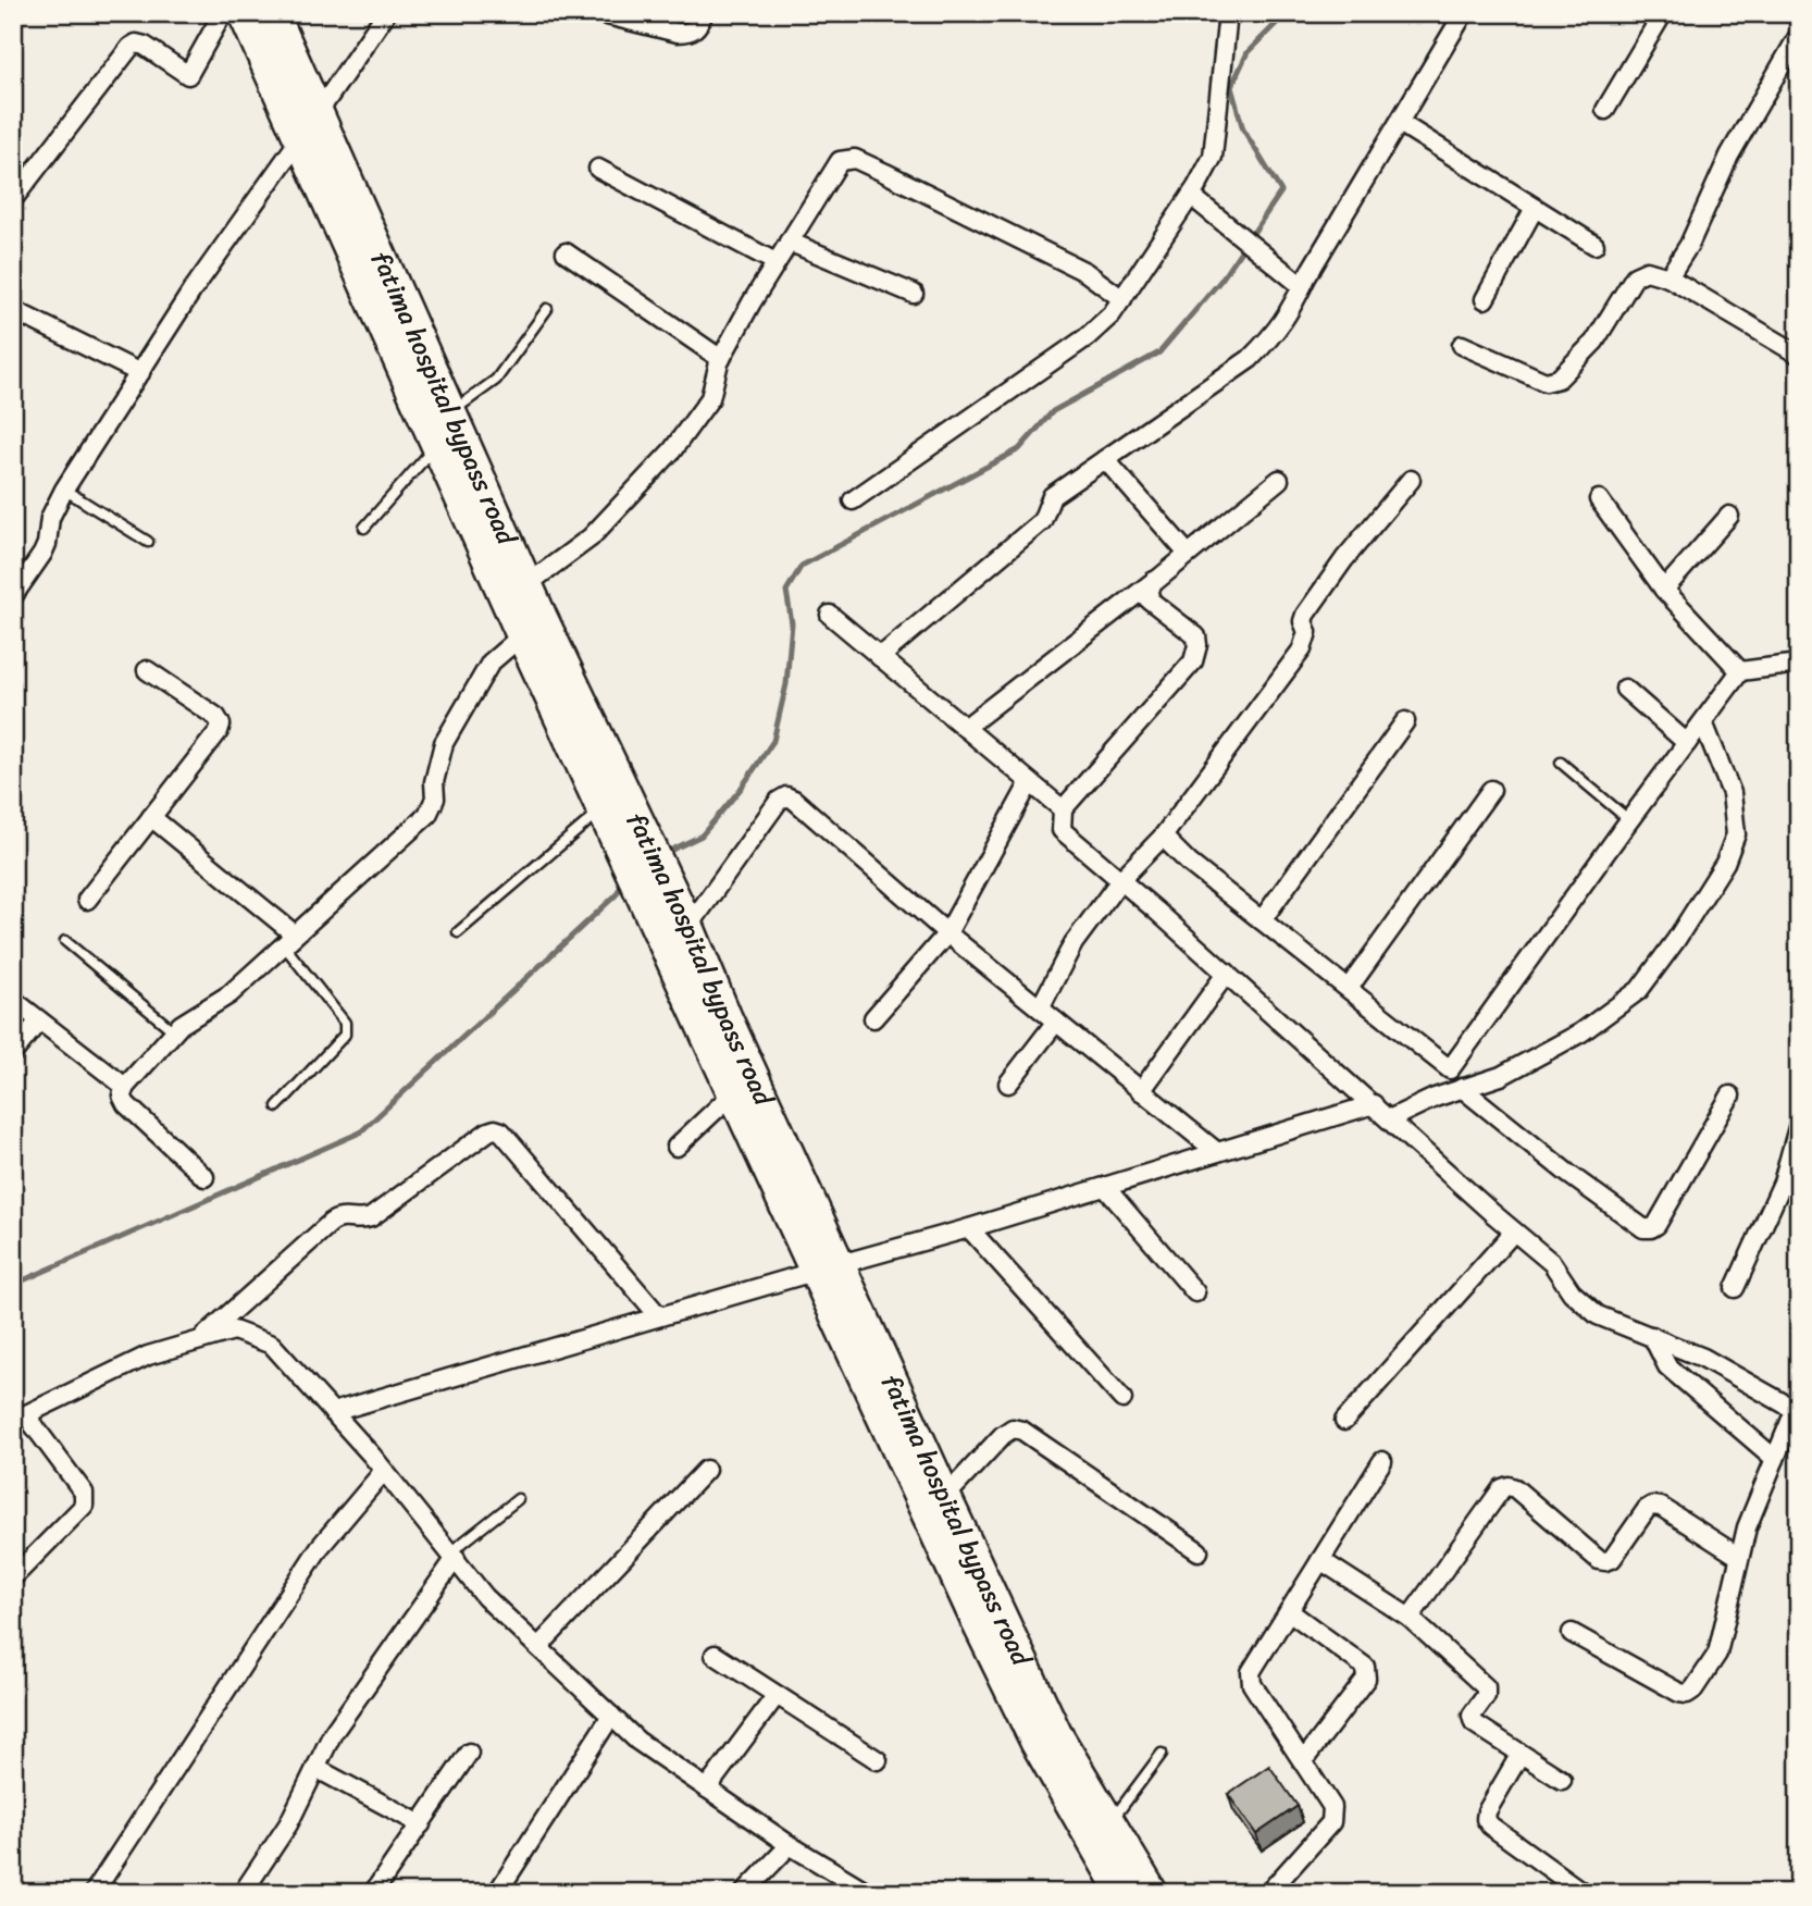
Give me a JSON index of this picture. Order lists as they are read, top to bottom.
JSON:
{
  "streets": {
    "highway": ["fatima hospital bypass road"]
  }
}
